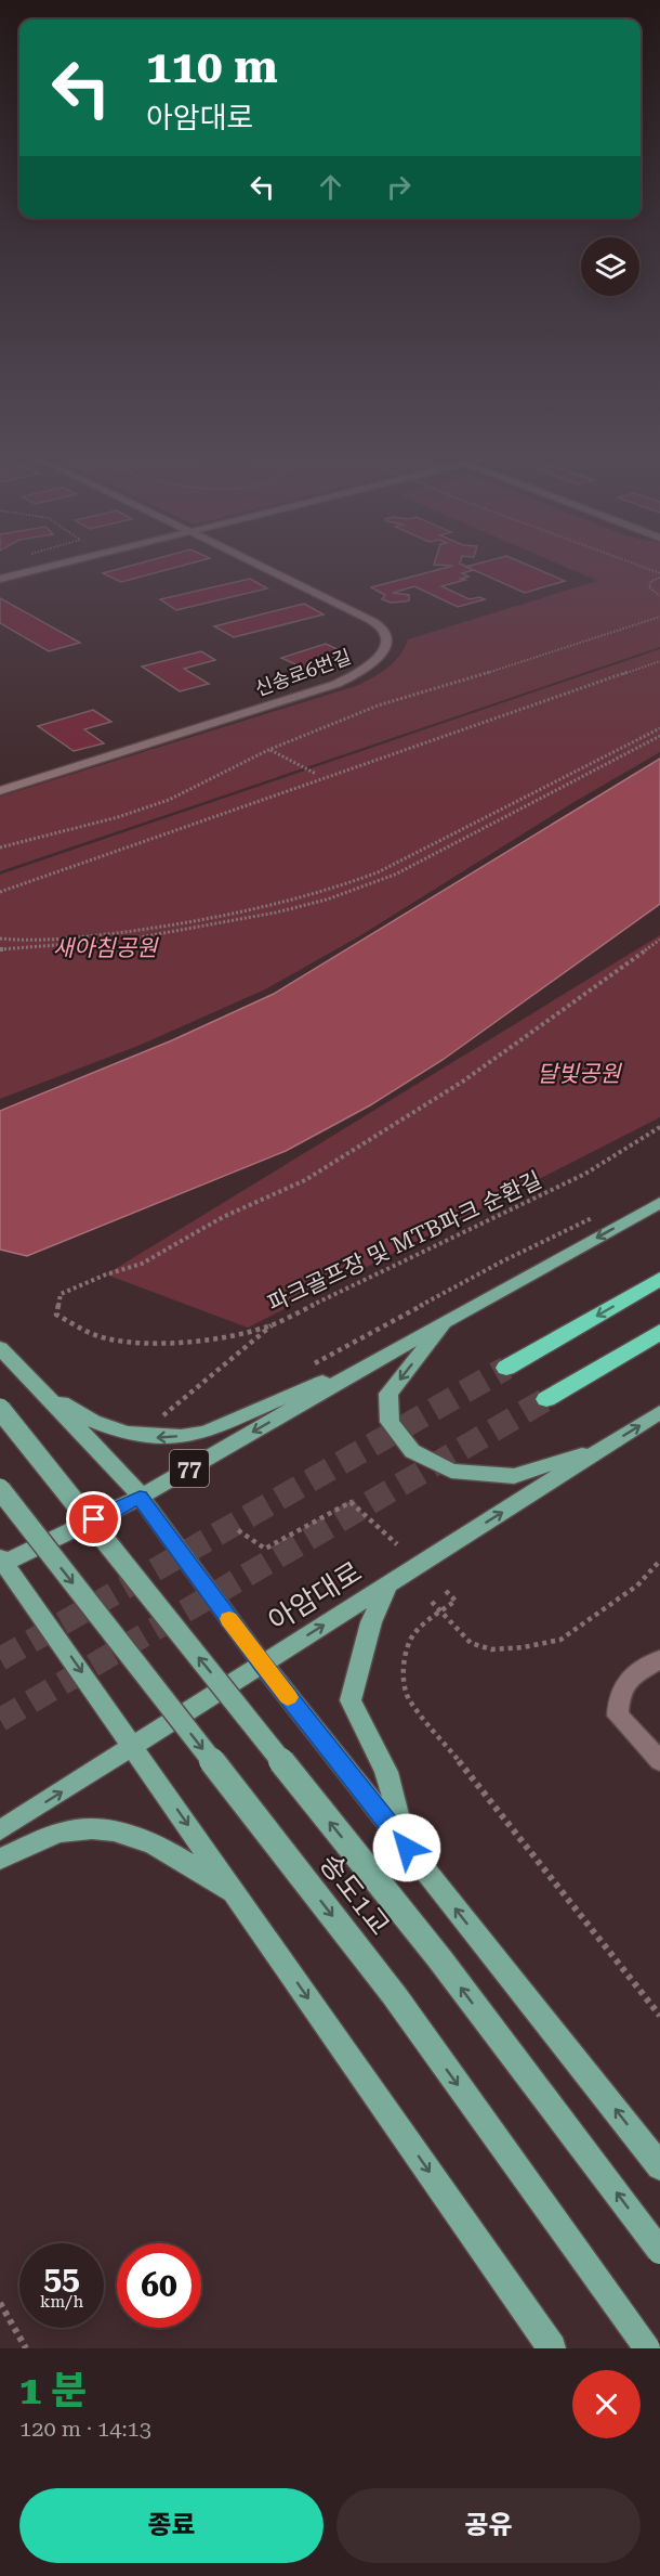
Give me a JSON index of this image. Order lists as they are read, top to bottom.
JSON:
{
  "streets": {
    "main road": ["77", "아암대로", "송도1교"],
    "street": ["신송로6번길"],
    "path": ["파크골프장 및 MTB파크 순환길"]
  },
  "one_way": ["아암대로"],
  "parks": ["새아침공원", "달빛공원"],
  "page": {
    "turn": ["110 m", "아암대로"],
    "speed": "55 km/h",
    "limit": "60",
    "heading": ["1 분", "120 m · 14:13"],
    "buttons": ["종료", "공유"]
  }
}
